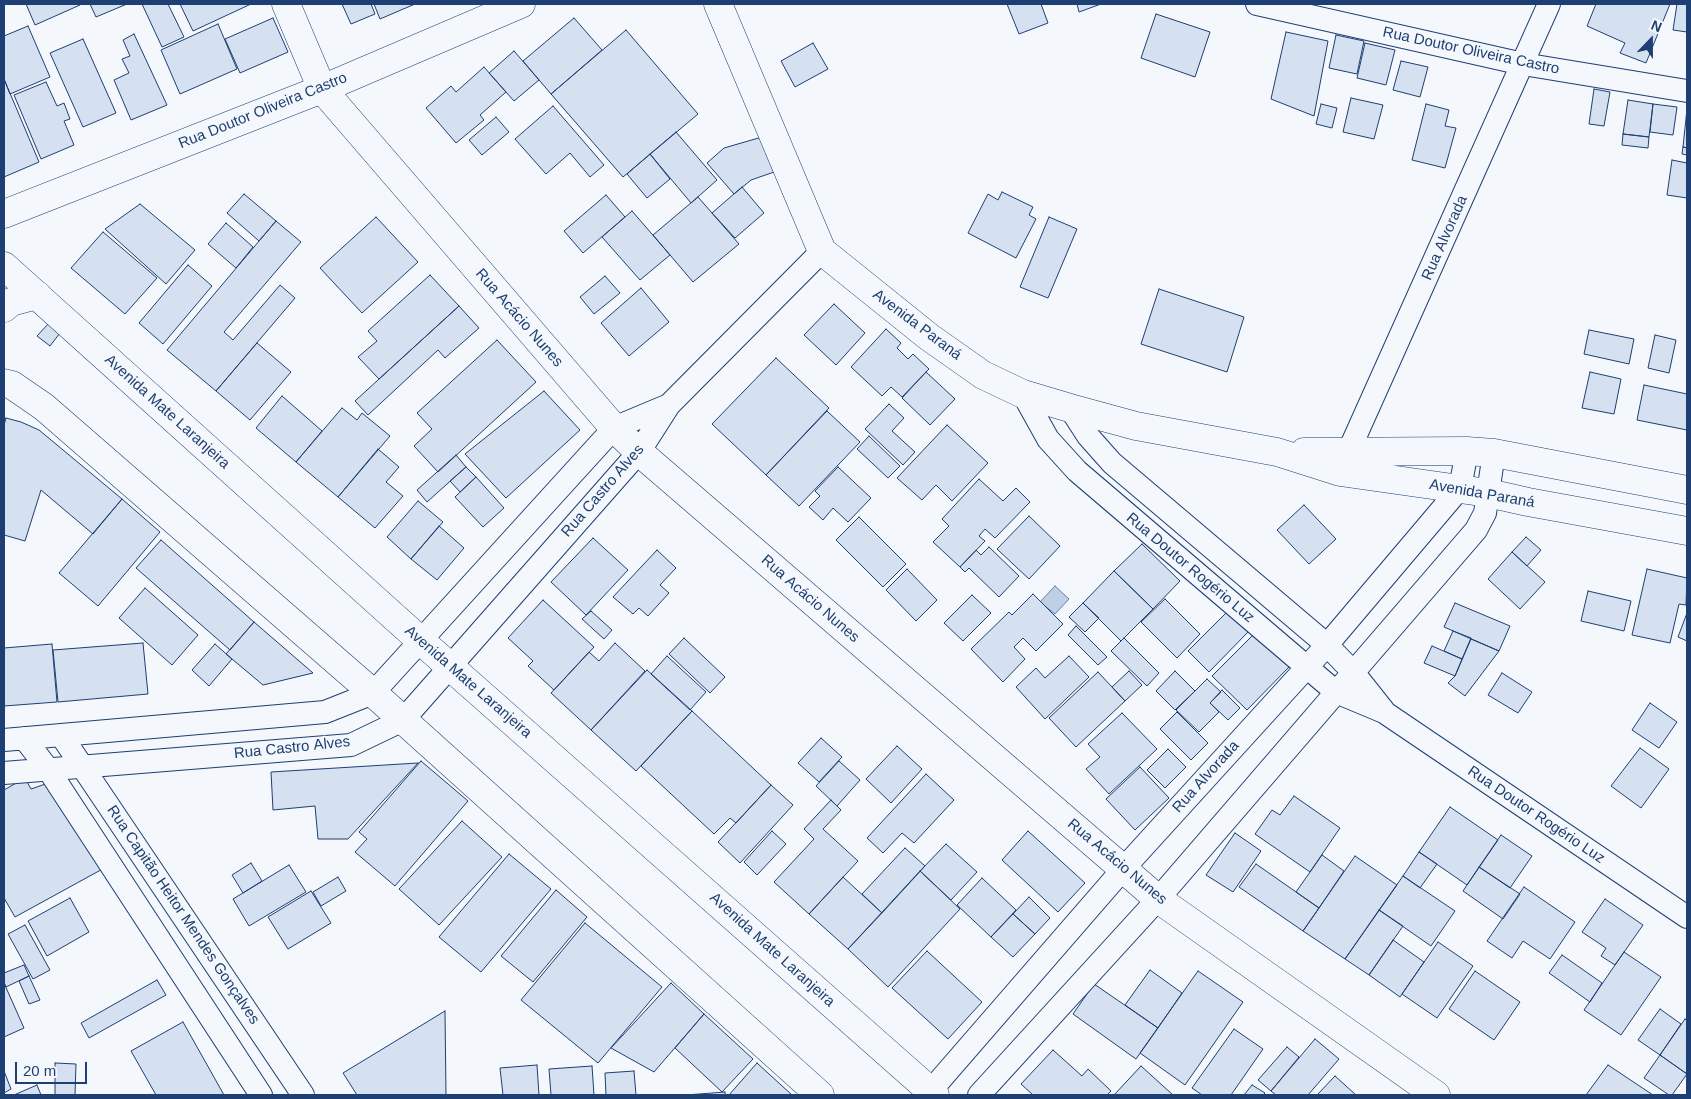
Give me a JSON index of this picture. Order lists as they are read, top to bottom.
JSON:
{
  "streets": {
    "street": [
      "Rua Doutor Oliveira Castro",
      "Rua Alvorada",
      "Rua Acácio Nunes",
      "Avenida Paraná",
      "Avenida Mate Laranjeira",
      "Rua Castro Alves",
      "Rua Doutor Rogério Luz",
      "Rua Capitão Heitor Mendes Gonçalves"
    ]
  },
  "crossings": [
    ["Rua Doutor Oliveira Castro", "Rua Alvorada"],
    ["Rua Doutor Oliveira Castro", "Rua Acácio Nunes"],
    ["Rua Alvorada", "Rua Acácio Nunes"],
    ["Rua Alvorada", "Avenida Paraná"],
    ["Rua Alvorada", "Avenida Mate Laranjeira"],
    ["Rua Alvorada", "Rua Doutor Rogério Luz"],
    ["Rua Acácio Nunes", "Rua Castro Alves"],
    ["Avenida Paraná", "Rua Castro Alves"],
    ["Avenida Paraná", "Rua Doutor Rogério Luz"],
    ["Avenida Mate Laranjeira", "Rua Castro Alves"],
    ["Rua Castro Alves", "Rua Capitão Heitor Mendes Gonçalves"]
  ],
  "scale_bar": "20 m",
  "north": "top"
}
